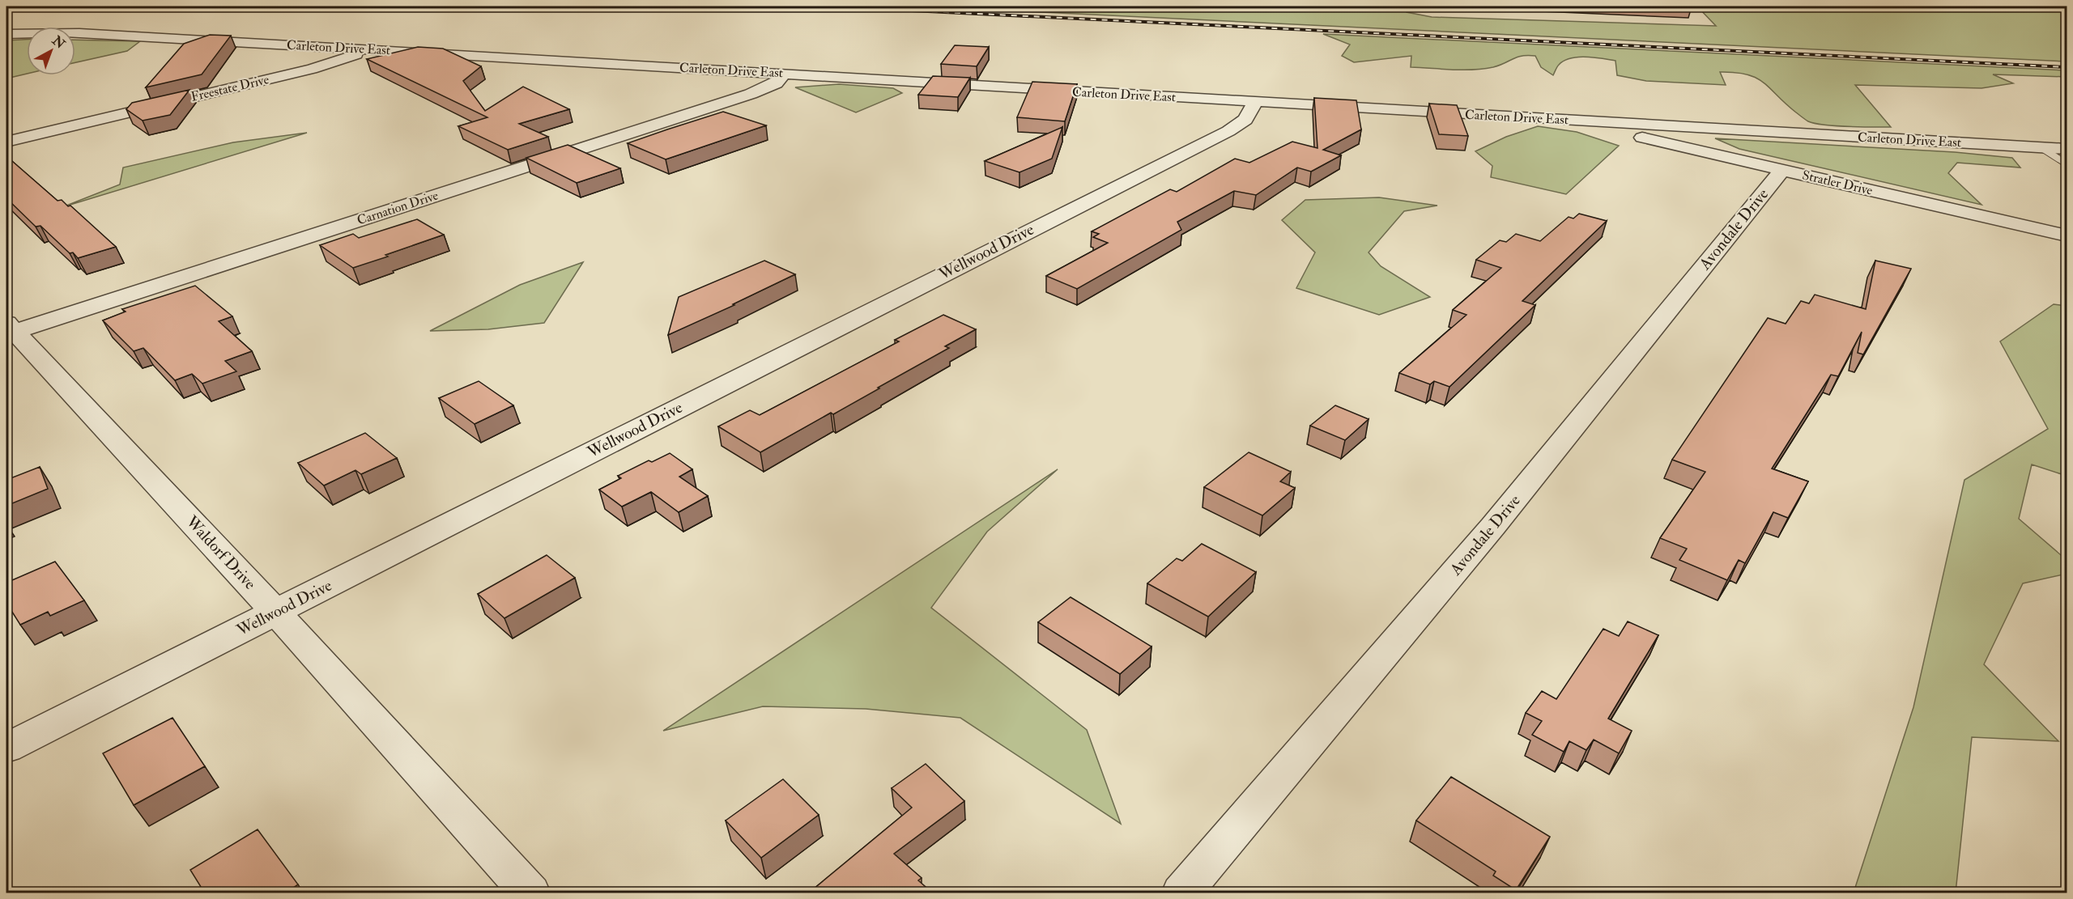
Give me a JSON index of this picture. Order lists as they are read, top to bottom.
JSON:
{
  "streets": {
    "street": [
      "Carleton Drive East",
      "Freestate Drive",
      "Stratler Drive",
      "Carnation Drive",
      "Avondale Drive",
      "Wellwood Drive",
      "Waldorf Drive"
    ]
  },
  "crossings": [
    ["Carleton Drive East", "Freestate Drive"],
    ["Carleton Drive East", "Stratler Drive"],
    ["Carleton Drive East", "Carnation Drive"],
    ["Carleton Drive East", "Wellwood Drive"],
    ["Stratler Drive", "Avondale Drive"],
    ["Carnation Drive", "Waldorf Drive"],
    ["Wellwood Drive", "Waldorf Drive"]
  ],
  "north": "top right"
}
